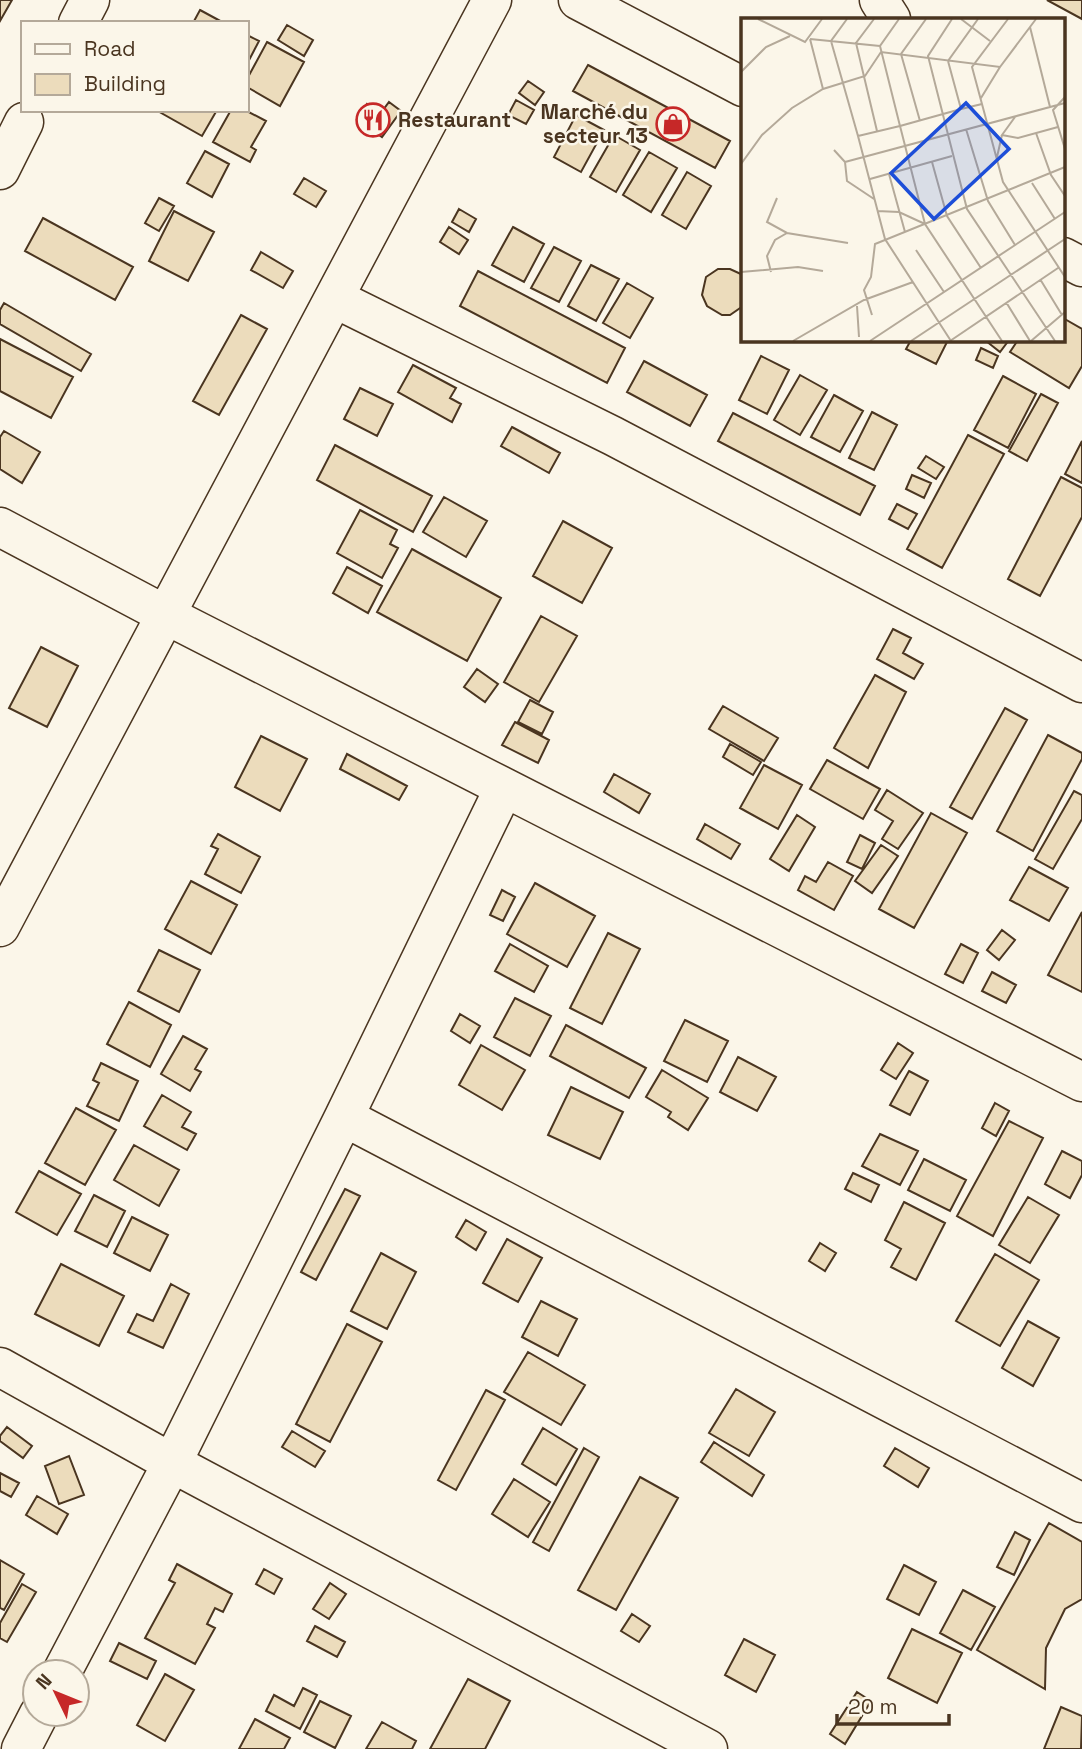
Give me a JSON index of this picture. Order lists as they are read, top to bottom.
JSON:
{
  "places": {
    "restaurant": ["Restaurant"],
    "shop": ["Marché du secteur 13"]
  },
  "legend": ["Road", "Building"],
  "scale_bar": "20 m",
  "north": "top left"
}
